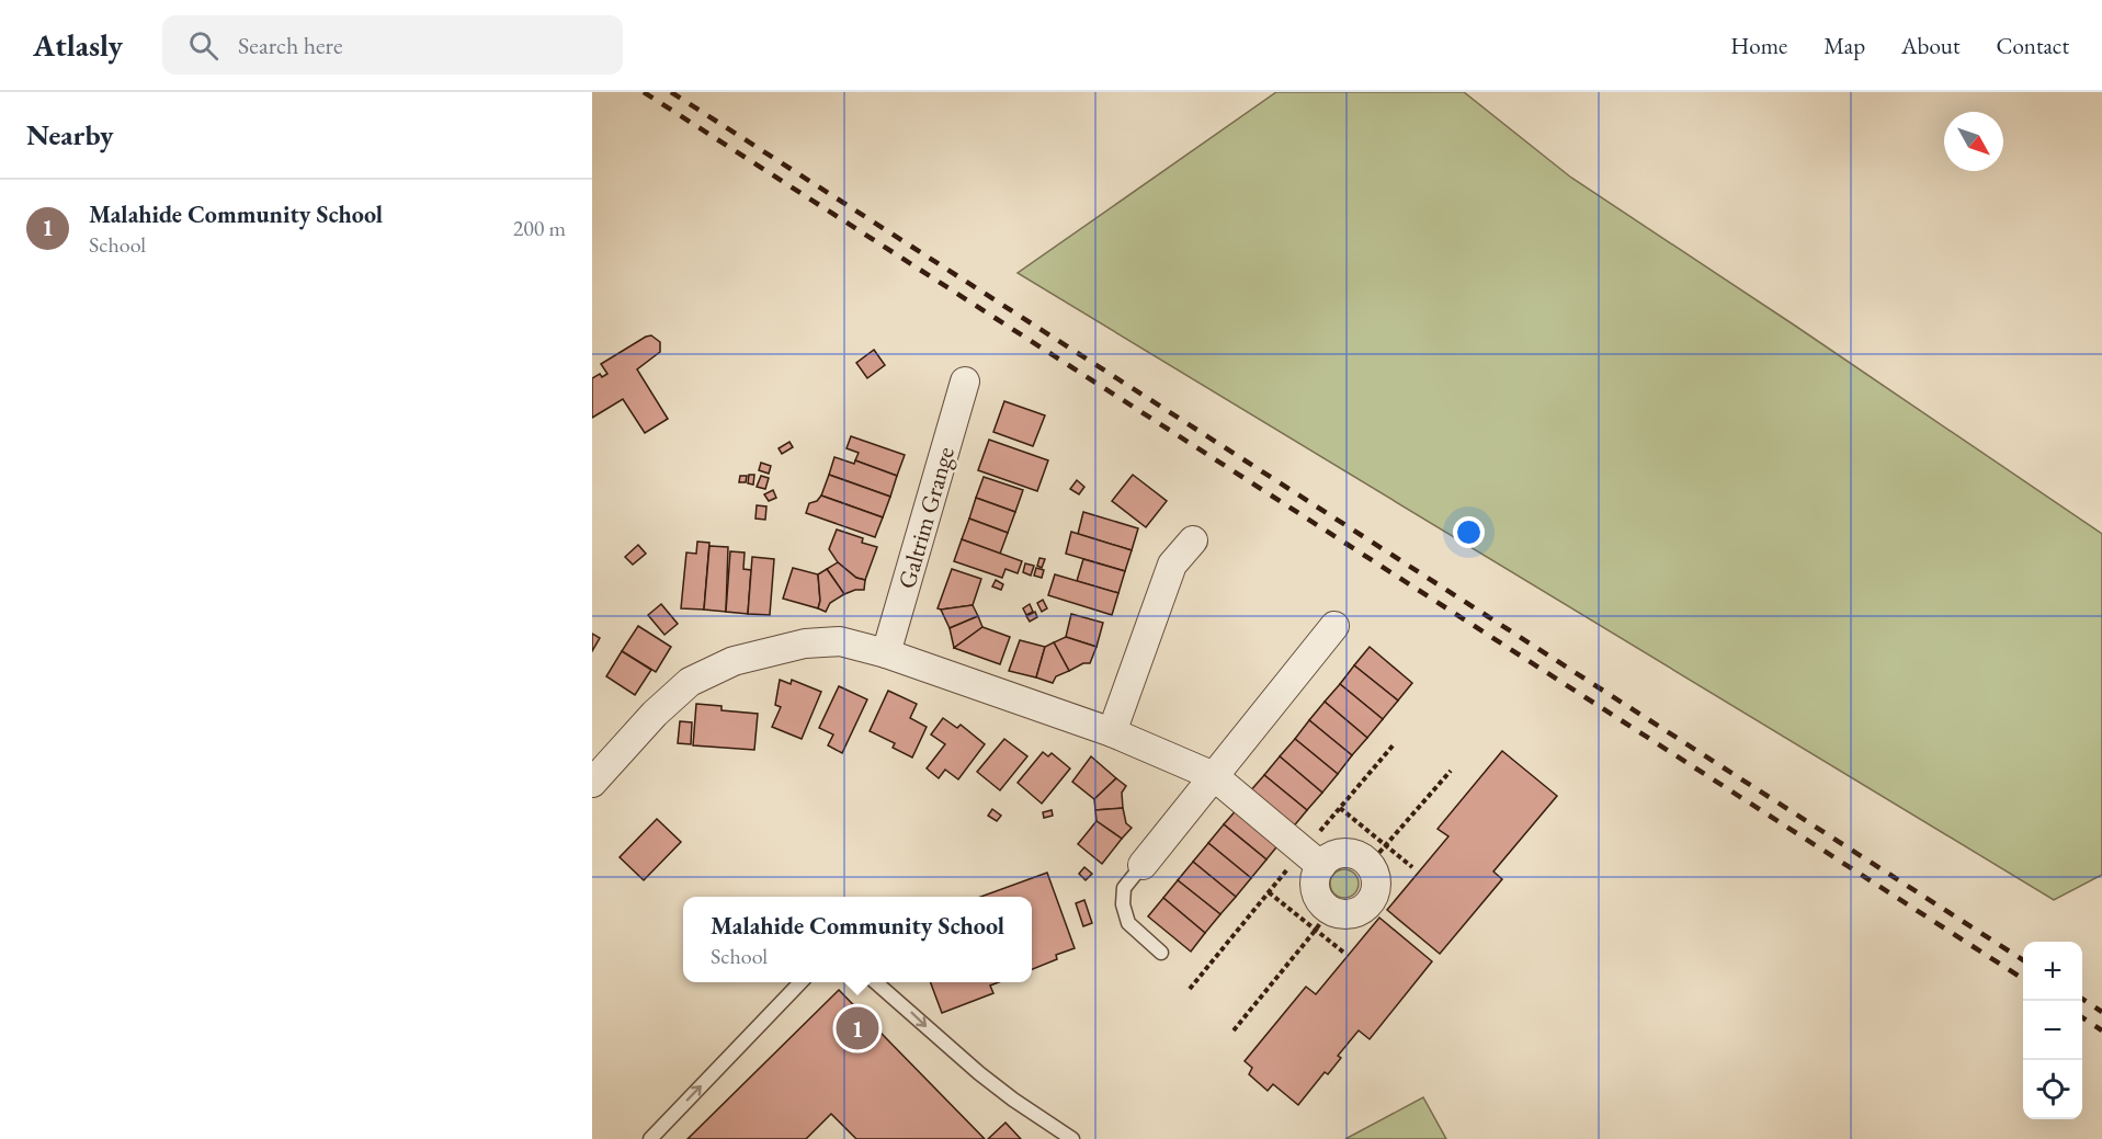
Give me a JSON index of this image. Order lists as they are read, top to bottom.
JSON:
{
  "streets": {
    "street": ["Galtrim Grange"]
  },
  "north": "bottom right",
  "page": {
    "header": "Atlasly",
    "search": "Search here",
    "nav": [
      "Home",
      "Map",
      "About",
      "Contact"
    ],
    "heading": "Nearby",
    "list": [
      {
        "mark": "1",
        "name": "Malahide Community School",
        "note": "School",
        "value": "200 m"
      }
    ],
    "popup": ["Malahide Community School", "School"],
    "map_buttons": ["+", "−"],
    "pins": "1"
  }
}
